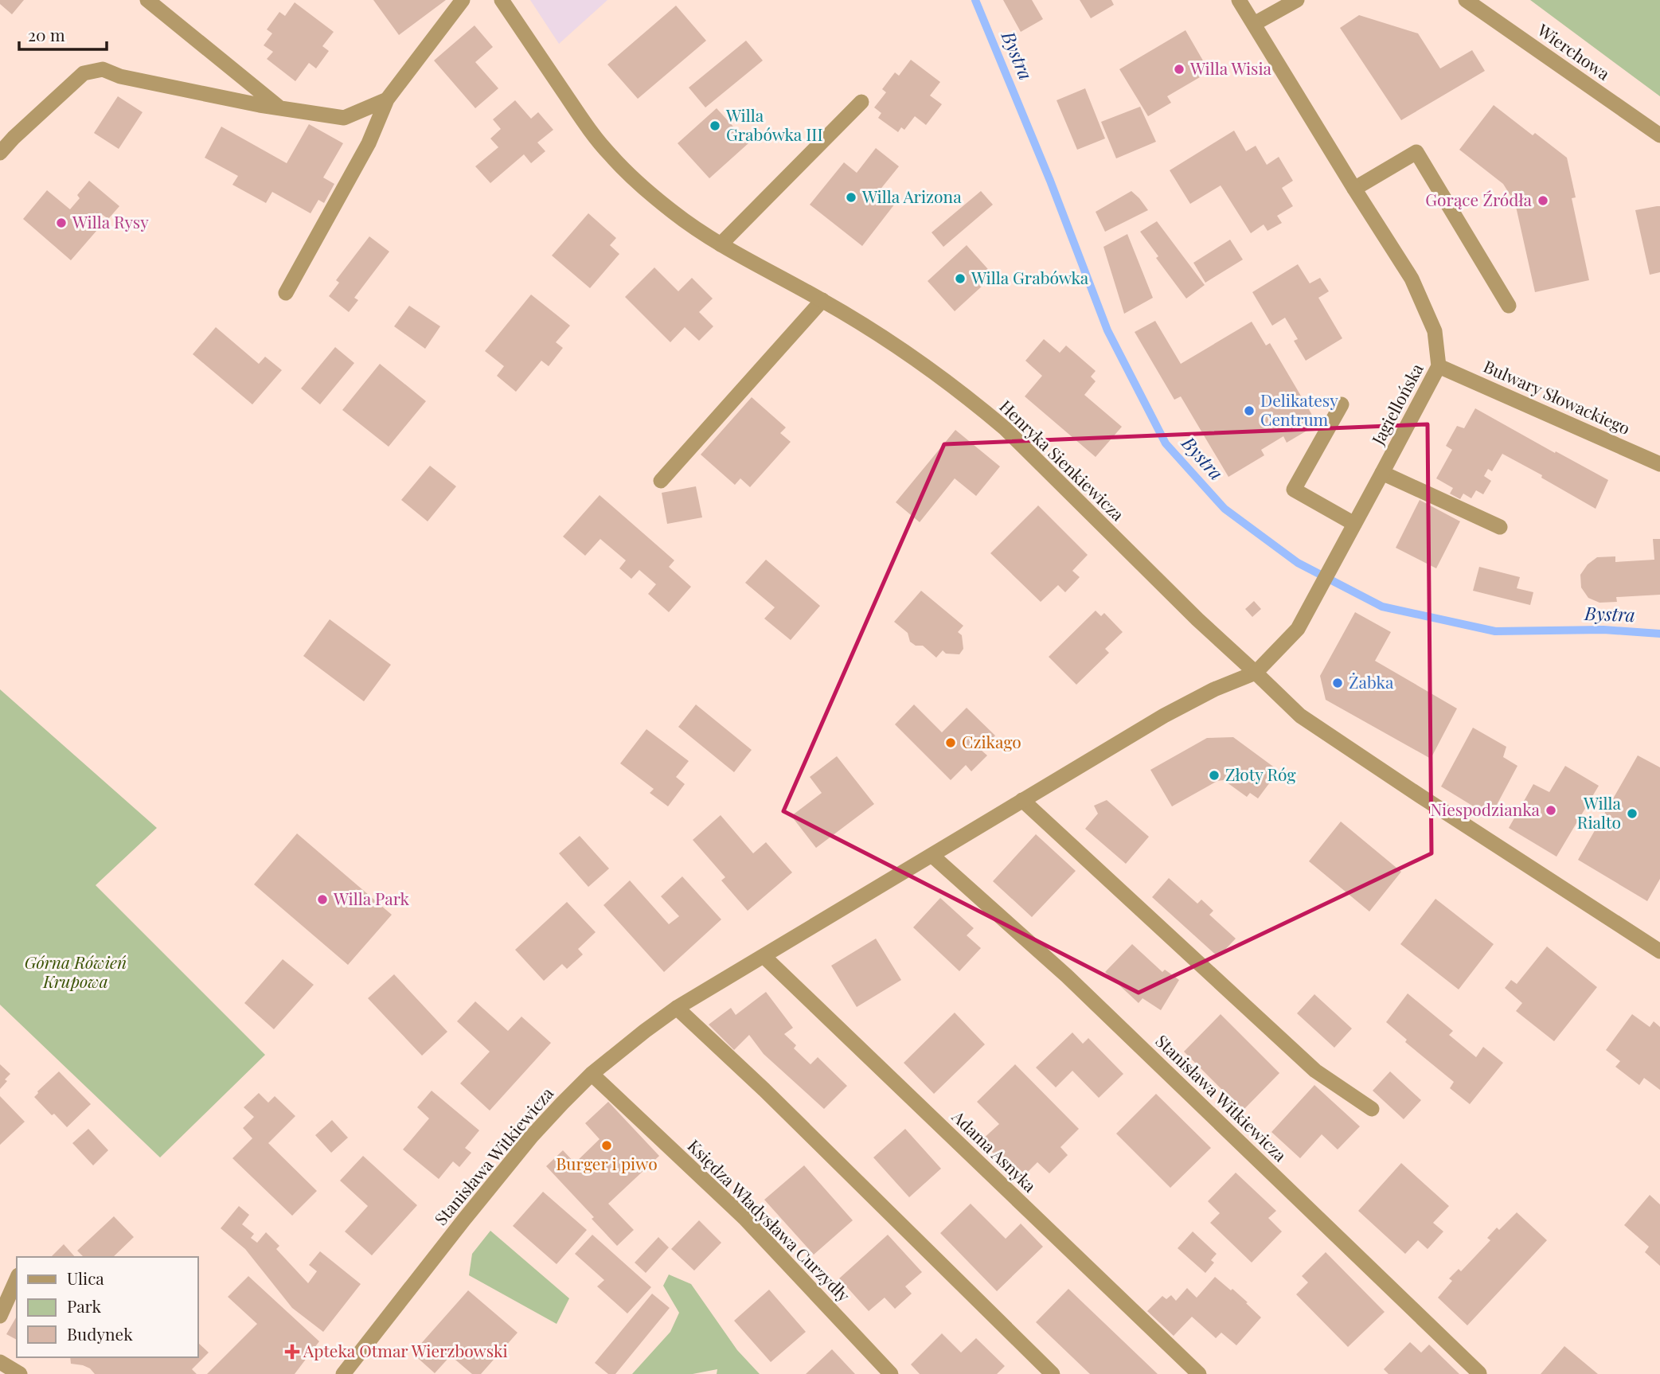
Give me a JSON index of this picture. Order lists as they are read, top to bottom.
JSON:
{
  "streets": {
    "street": [
      "Wierchowa",
      "Bulwary Słowackiego",
      "Jagiellońska",
      "Henryka Sienkiewicza",
      "Stanisława Witkiewicza",
      "Adama Asnyka",
      "Księdza Władysława Curzydły"
    ]
  },
  "crossings": [
    ["Bulwary Słowackiego", "Jagiellońska"],
    ["Jagiellońska", "Henryka Sienkiewicza"],
    ["Jagiellońska", "Stanisława Witkiewicza"],
    ["Henryka Sienkiewicza", "Stanisława Witkiewicza"],
    ["Stanisława Witkiewicza", "Adama Asnyka"],
    ["Stanisława Witkiewicza", "Księdza Władysława Curzydły"]
  ],
  "water": ["Bystra"],
  "parks": ["Górna Rówień Krupowa"],
  "places": {
    "other": [
      "Willa Wisia",
      "Willa Grabówka III",
      "Willa Arizona",
      "Gorące Źródła",
      "Willa Rysy",
      "Willa Grabówka",
      "Delikatesy Centrum",
      "Żabka",
      "Czikago",
      "Złoty Róg",
      "Niespodzianka",
      "Willa Rialto",
      "Willa Park",
      "Burger i piwo"
    ],
    "health": ["Apteka Otmar Wierzbowski"]
  },
  "legend": ["Ulica", "Park", "Budynek"],
  "scale_bar": "20 m"
}
